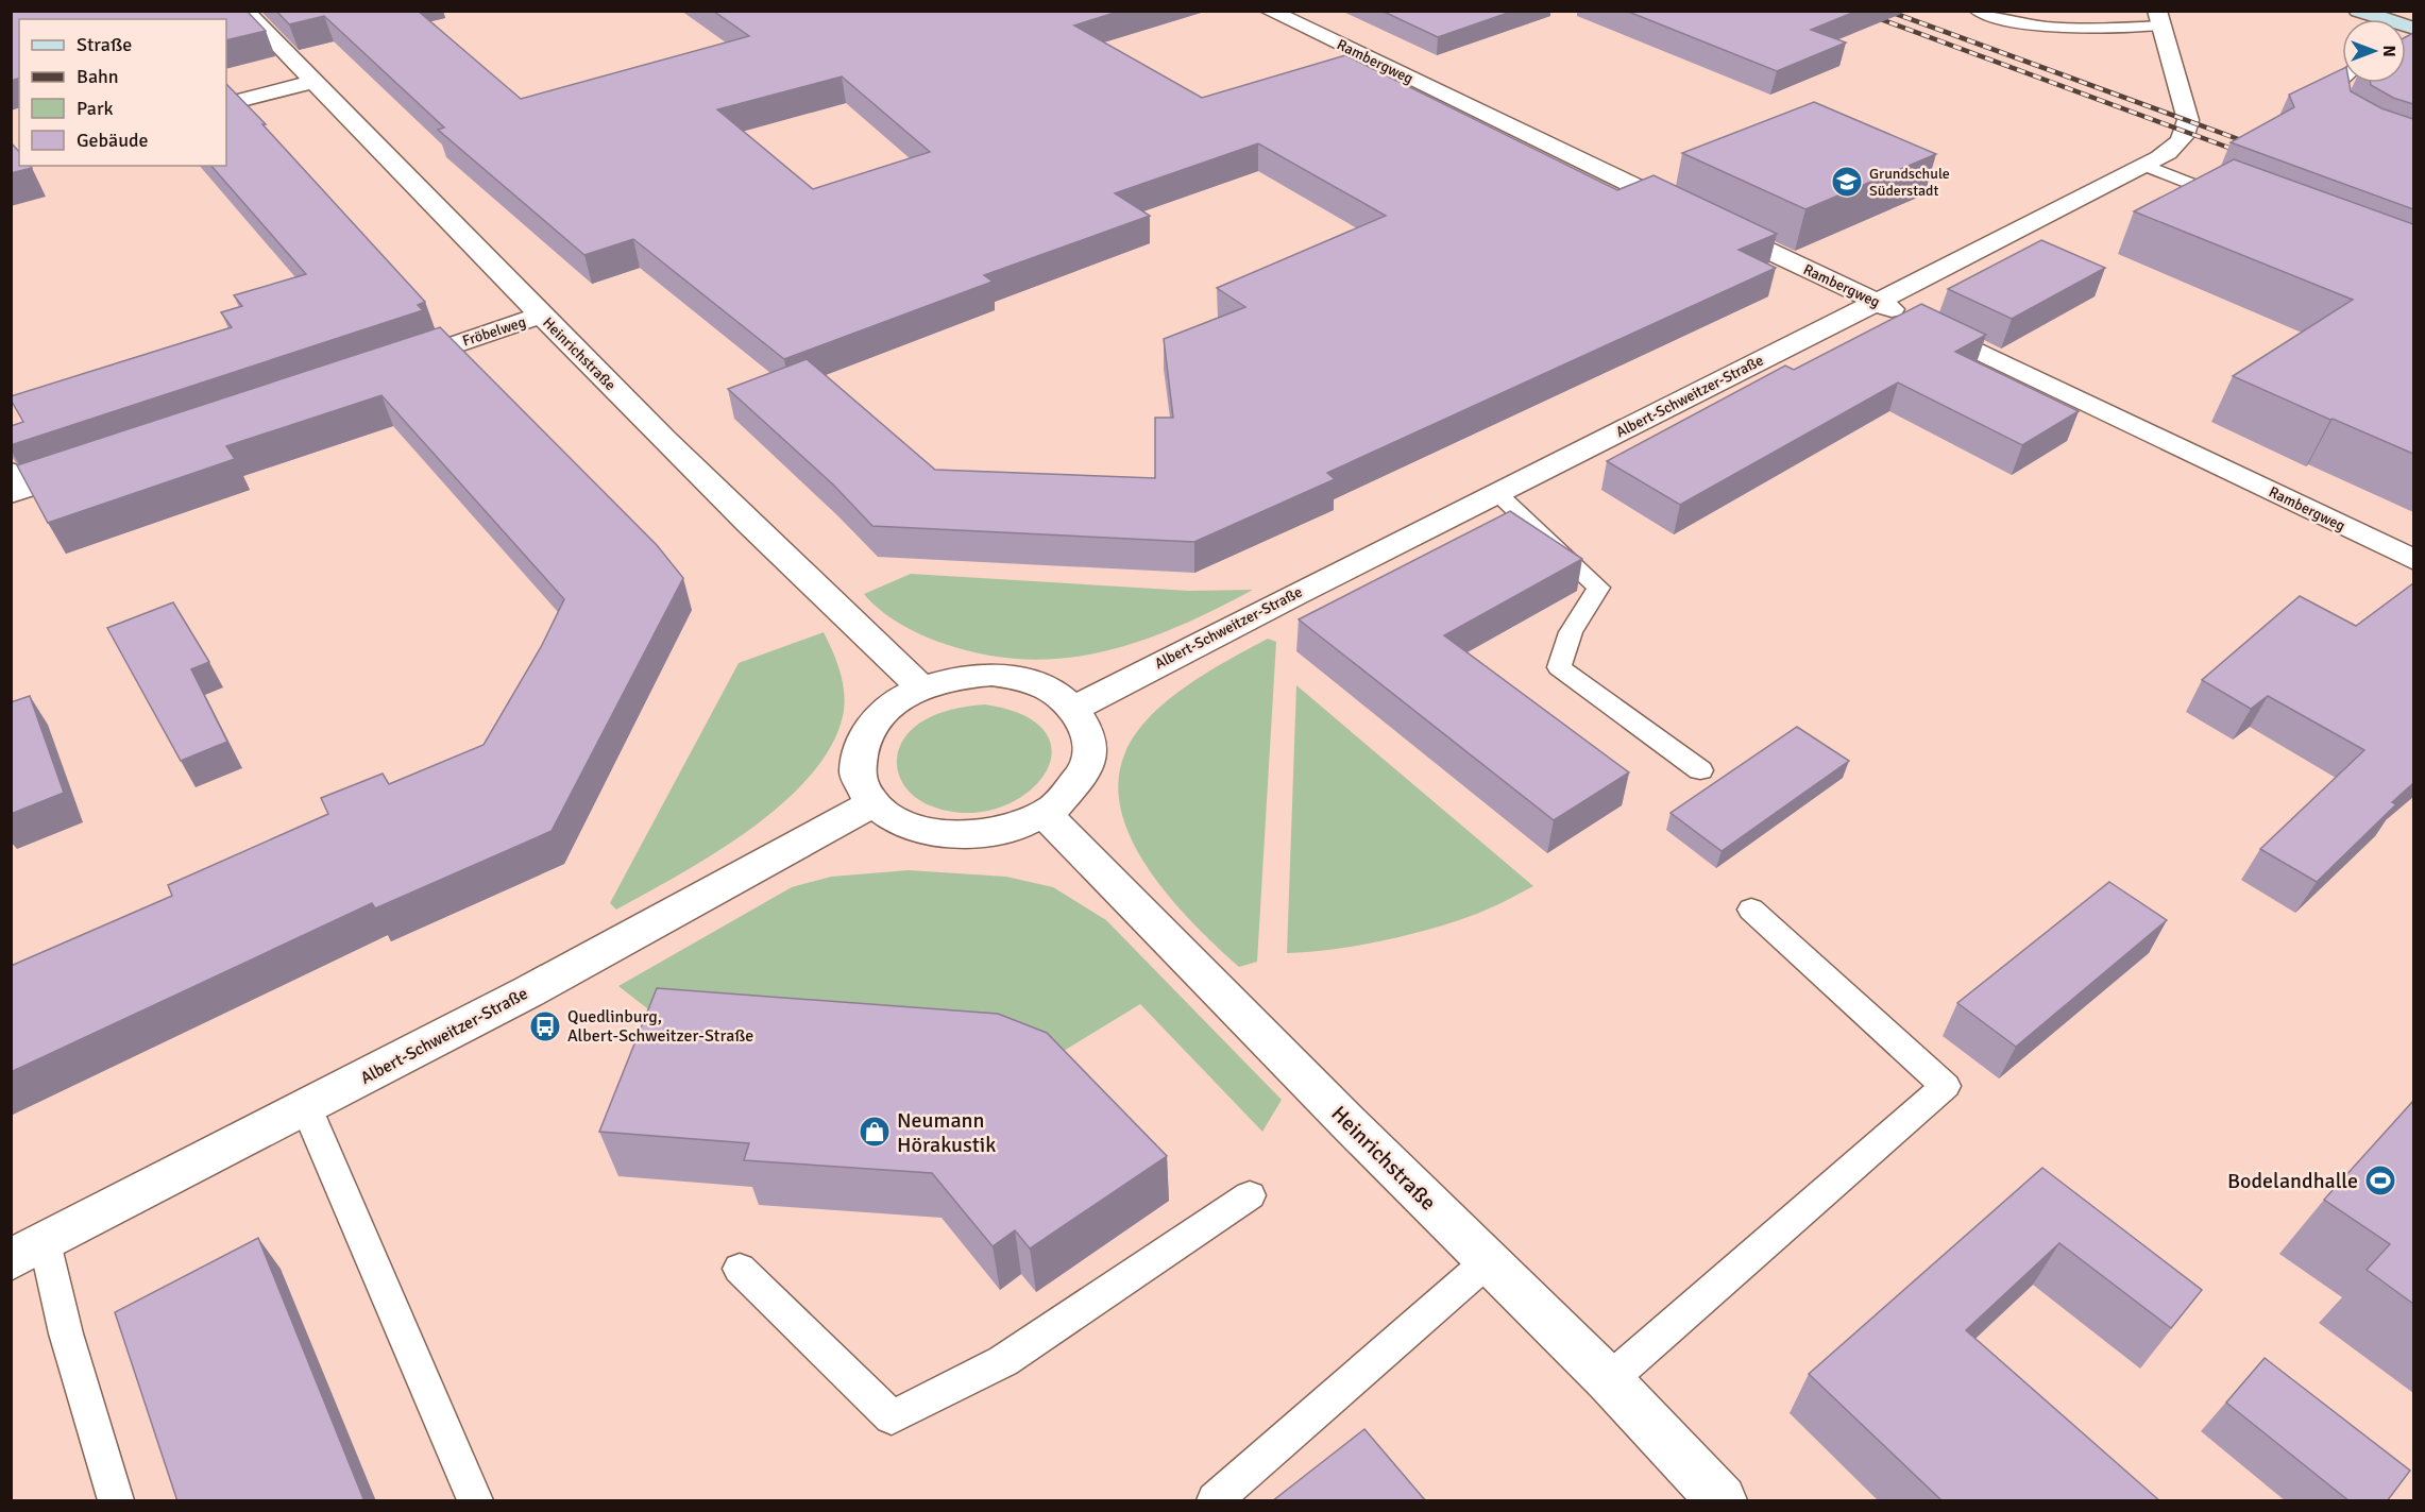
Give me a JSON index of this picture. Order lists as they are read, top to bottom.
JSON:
{
  "streets": {
    "street": [
      "Rambergweg",
      "Fröbelweg",
      "Heinrichstraße",
      "Albert-Schweitzer-Straße"
    ]
  },
  "crossings": [
    ["Rambergweg", "Albert-Schweitzer-Straße"],
    ["Fröbelweg", "Heinrichstraße"],
    ["Heinrichstraße", "Albert-Schweitzer-Straße"]
  ],
  "places": {
    "school or university": ["Grundschule Süderstadt"],
    "bus stop": ["Quedlinburg, Albert-Schweitzer-Straße"],
    "shop": ["Neumann Hörakustik"],
    "sports": ["Bodelandhalle"]
  },
  "legend": [
    "Straße",
    "Bahn",
    "Park",
    "Gebäude"
  ],
  "north": "right"
}
